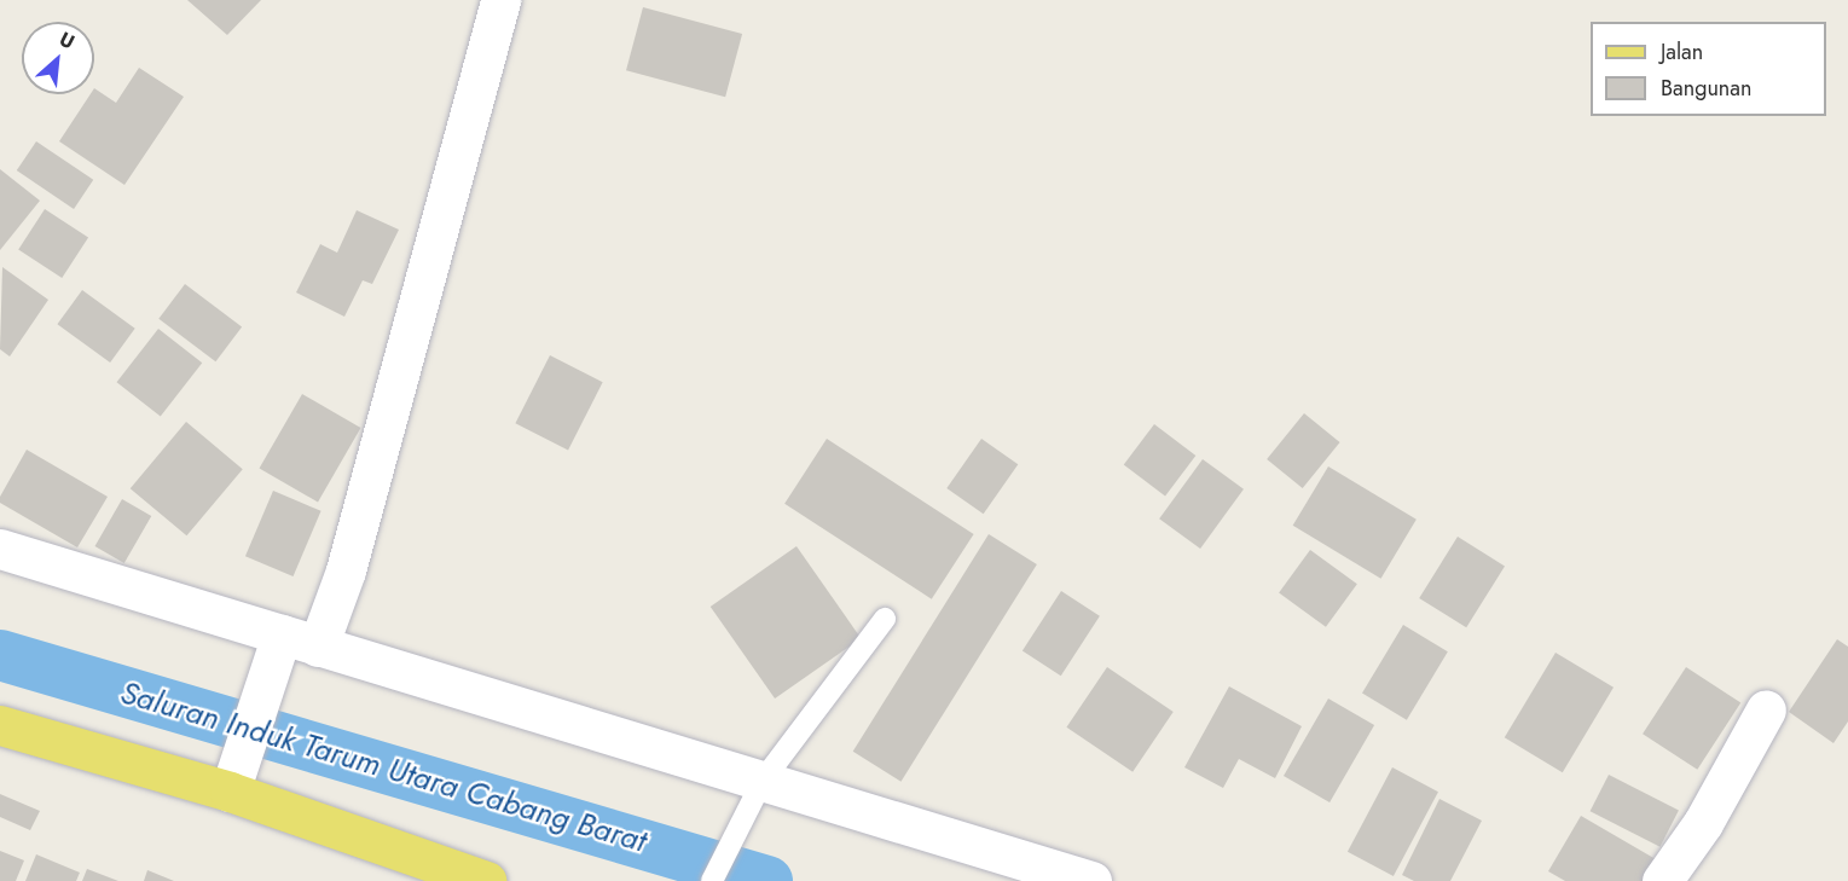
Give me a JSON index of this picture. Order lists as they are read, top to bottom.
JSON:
{
  "water": ["Saluran Induk Tarum Utara Cabang Barat"],
  "legend": ["Jalan", "Bangunan"],
  "north": "top right"
}
